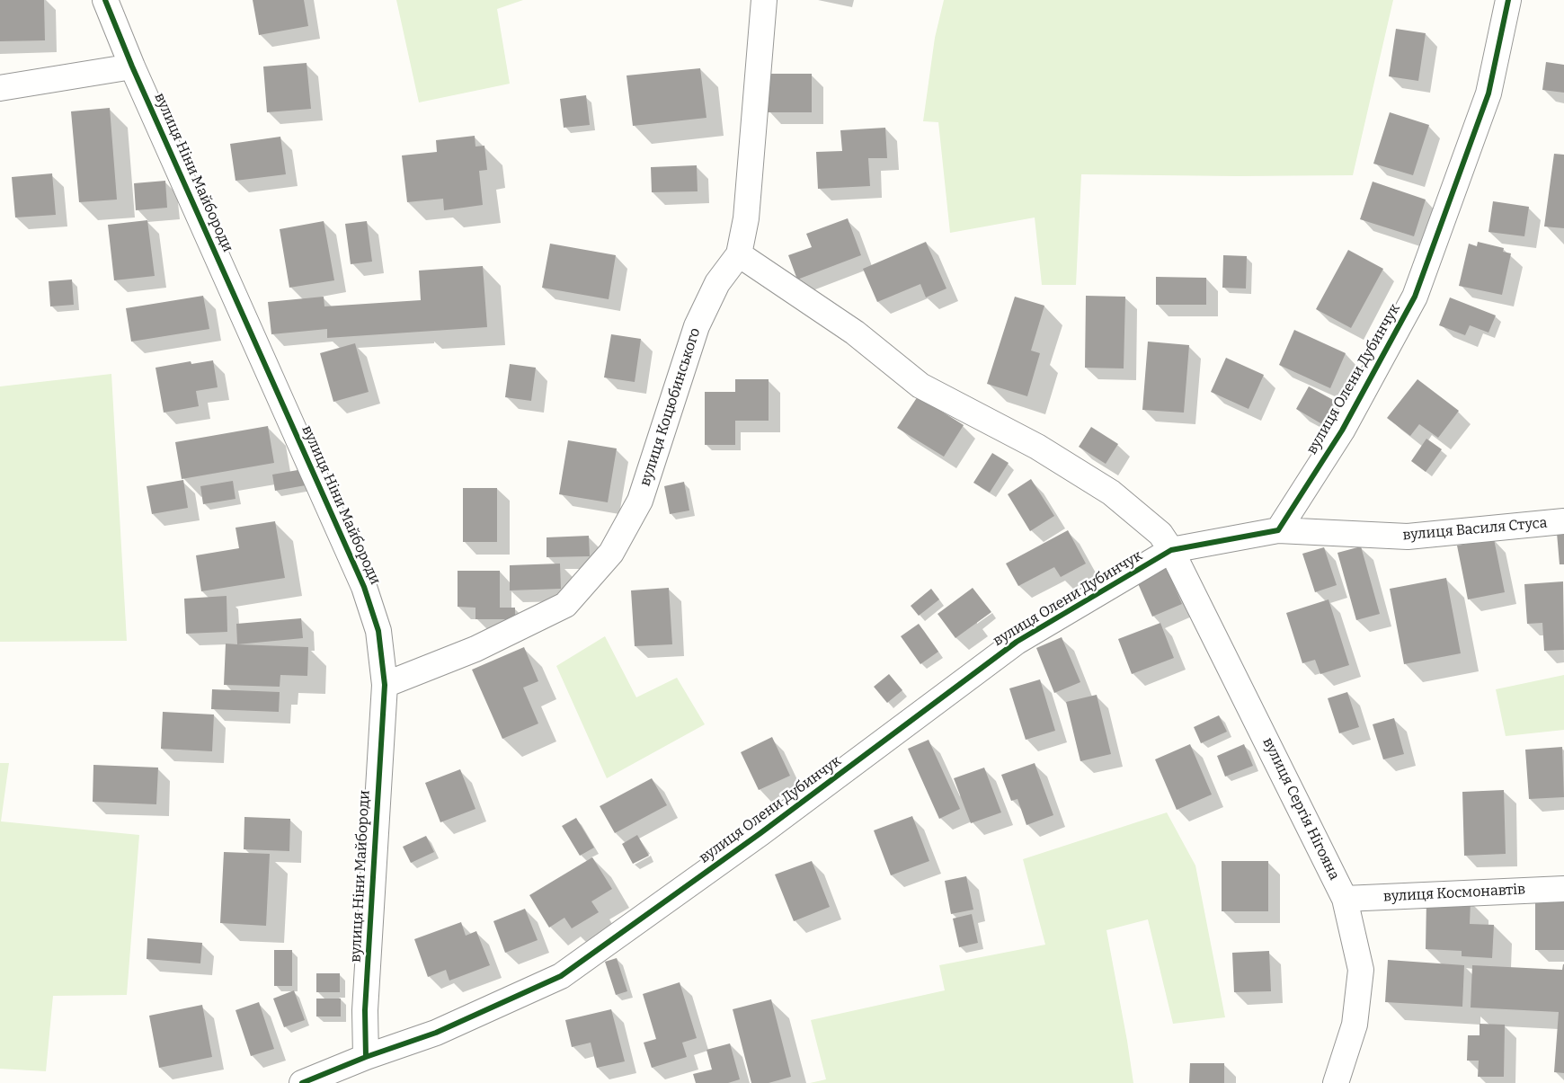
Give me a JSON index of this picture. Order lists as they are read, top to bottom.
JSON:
{
  "streets": {
    "street": [
      "вулиця Ніни Майбороди",
      "вулиця Олени Дубинчук",
      "вулиця Коцюбинського",
      "вулиця Василя Стуса",
      "вулиця Сергія Нігояна",
      "вулиця Космонавтів"
    ]
  },
  "crossings": [
    ["вулиця Ніни Майбороди", "вулиця Олени Дубинчук"],
    ["вулиця Ніни Майбороди", "вулиця Коцюбинського"],
    ["вулиця Олени Дубинчук", "вулиця Василя Стуса"],
    ["вулиця Олени Дубинчук", "вулиця Сергія Нігояна"],
    ["вулиця Коцюбинського", "вулиця Сергія Нігояна"],
    ["вулиця Сергія Нігояна", "вулиця Космонавтів"]
  ]
}
